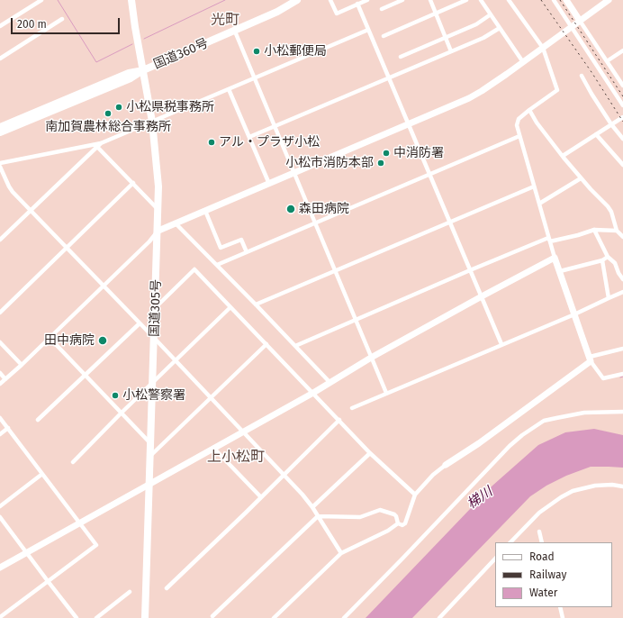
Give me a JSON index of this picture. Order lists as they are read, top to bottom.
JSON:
{
  "streets": {
    "highway": ["国道360号", "国道305号"]
  },
  "crossings": [
    ["国道360号", "国道305号"]
  ],
  "districts": ["光町", "上小松町"],
  "water": ["梯川"],
  "places": [
    "小松郵便局",
    "小松県税事務所",
    "南加賀農林総合事務所",
    "アル・プラザ小松",
    "中消防署",
    "小松市消防本部",
    "森田病院",
    "田中病院",
    "小松警察署"
  ],
  "legend": ["Road", "Railway", "Water"],
  "scale_bar": "200 m"
}
